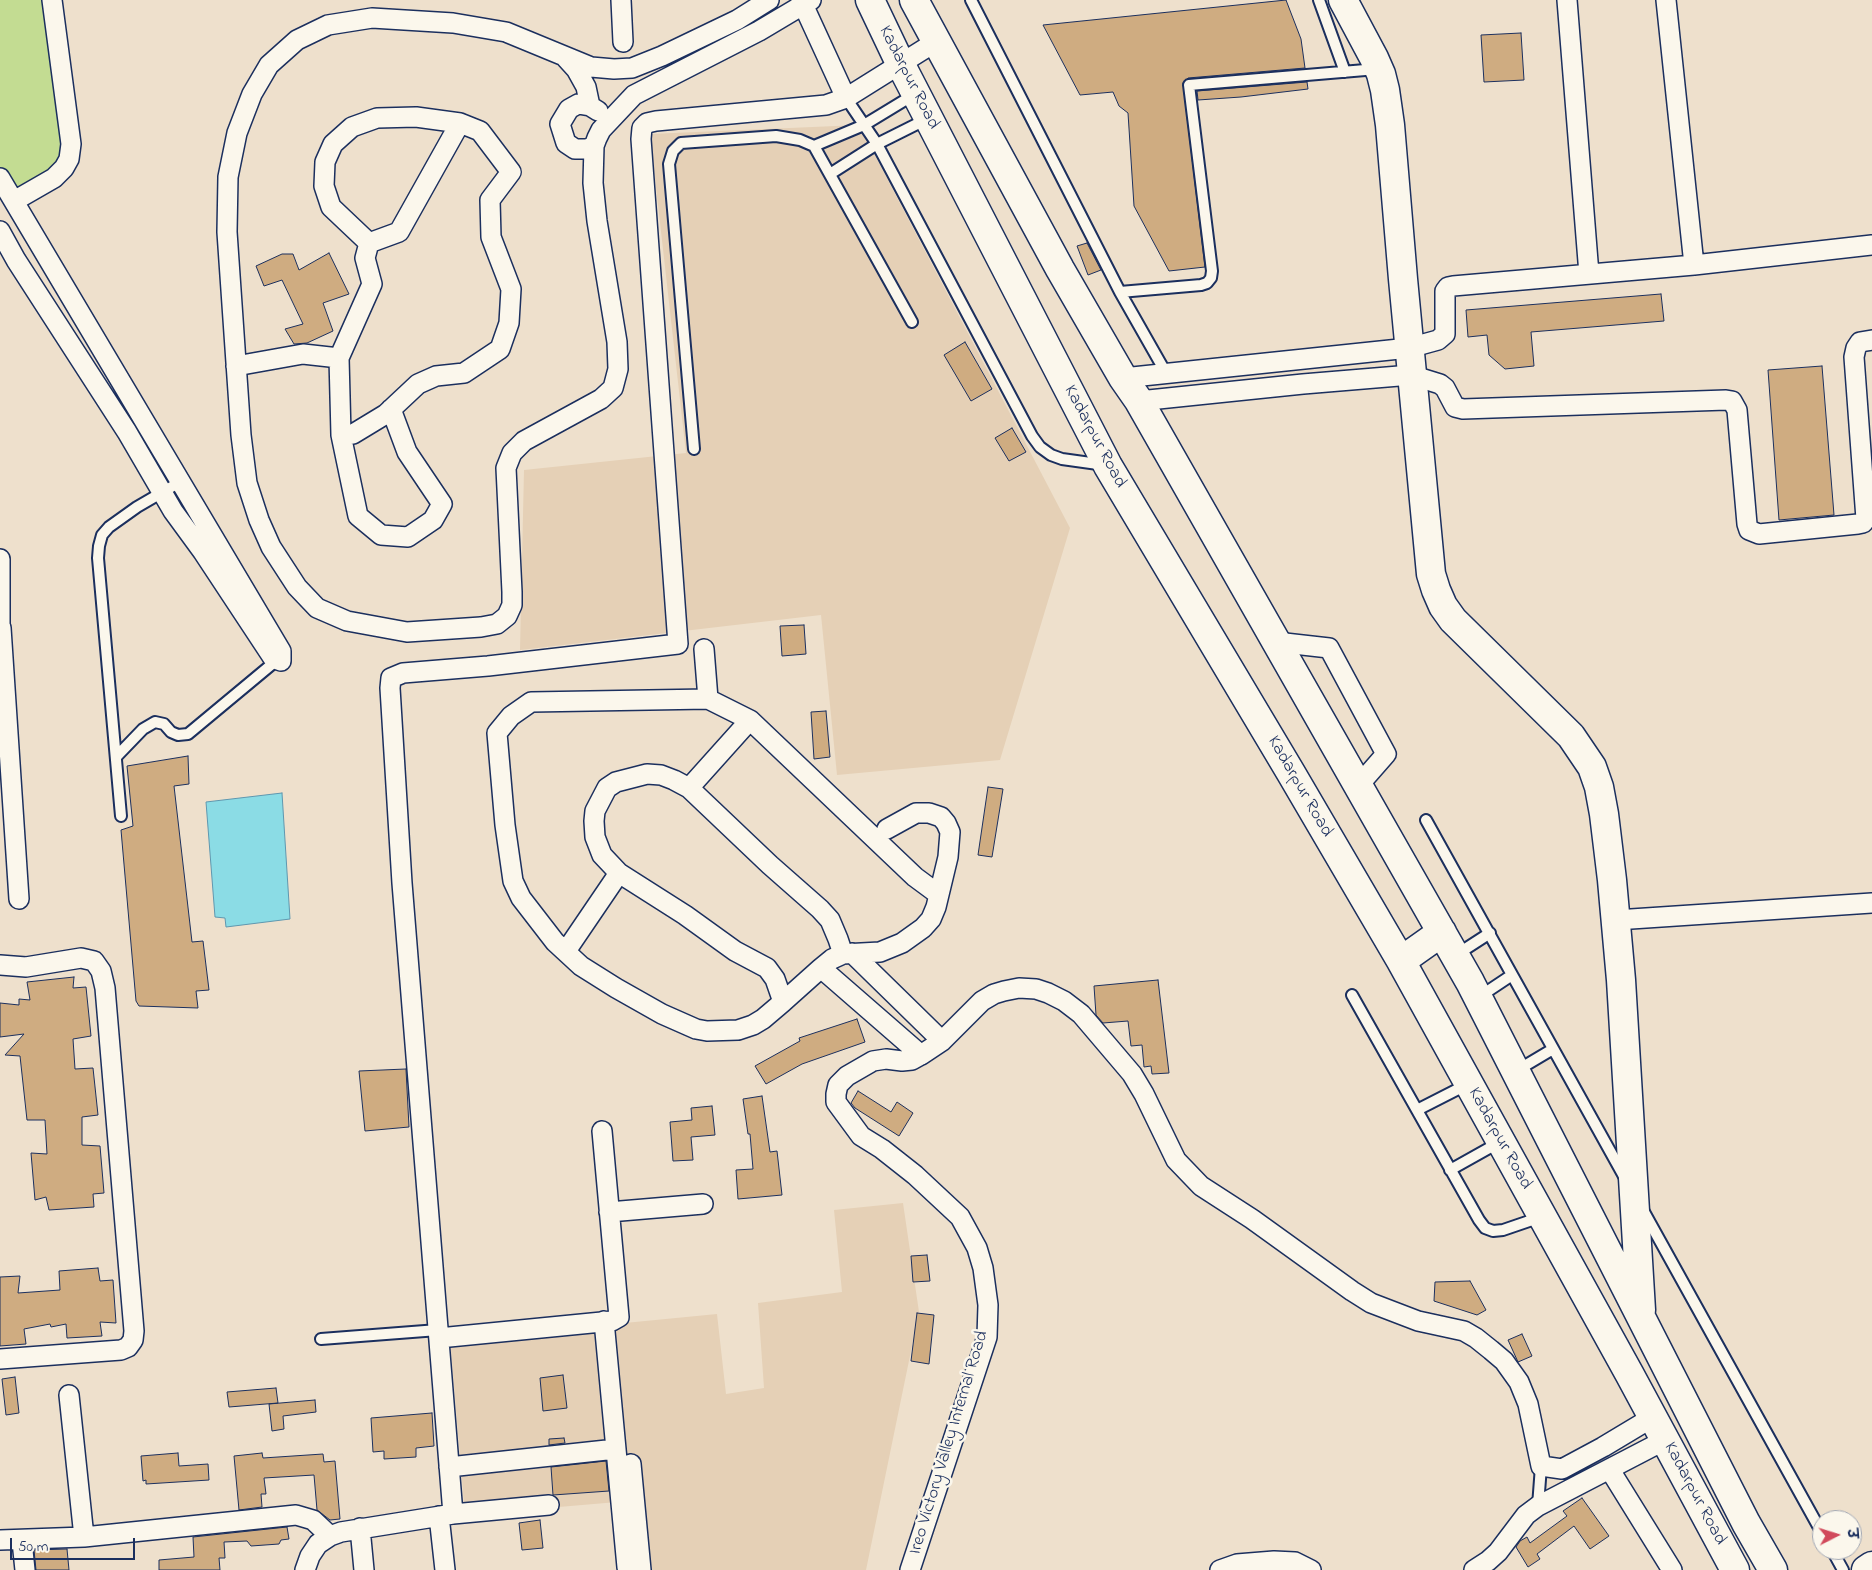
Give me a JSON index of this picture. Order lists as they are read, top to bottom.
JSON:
{
  "streets": {
    "street": ["Kadarpur Road", "Ireo Victory Valley Internal Road"]
  },
  "scale_bar": "50 m",
  "north": "right"
}
